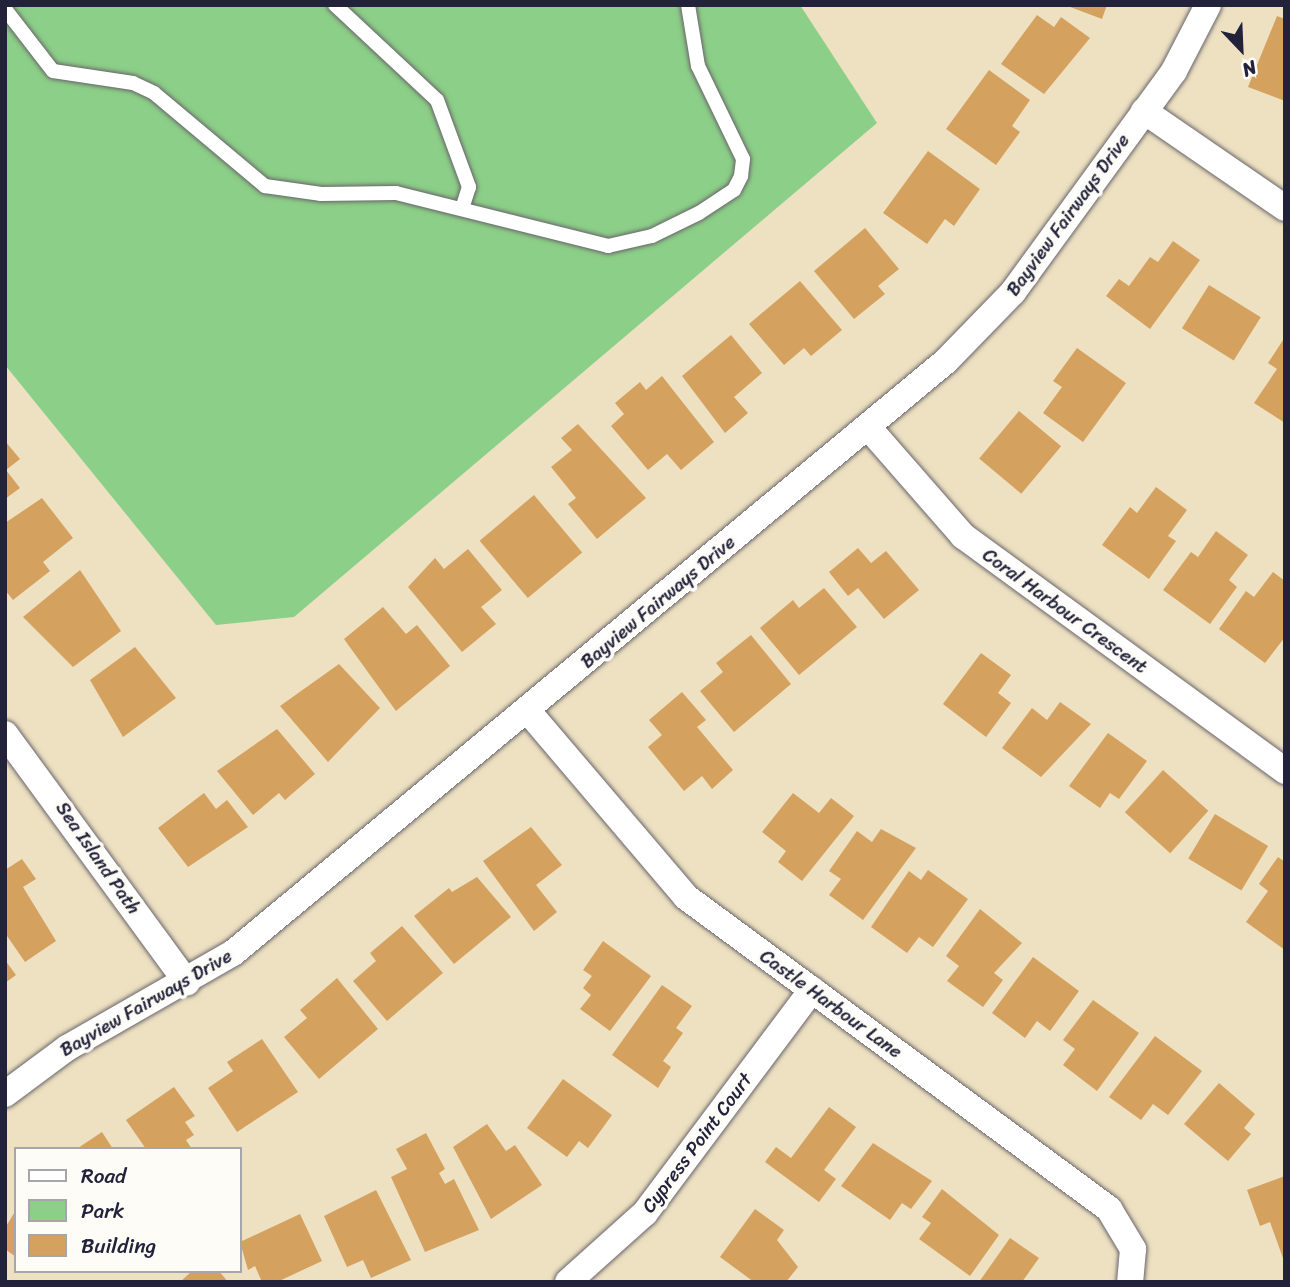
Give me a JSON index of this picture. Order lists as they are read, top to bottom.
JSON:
{
  "streets": {
    "street": [
      "Bayview Fairways Drive",
      "Coral Harbour Crescent",
      "Sea Island Path",
      "Castle Harbour Lane",
      "Cypress Point Court"
    ]
  },
  "crossings": [
    ["Bayview Fairways Drive", "Coral Harbour Crescent"],
    ["Bayview Fairways Drive", "Sea Island Path"],
    ["Bayview Fairways Drive", "Castle Harbour Lane"],
    ["Castle Harbour Lane", "Cypress Point Court"]
  ],
  "legend": ["Road", "Park", "Building"],
  "north": "bottom right"
}
